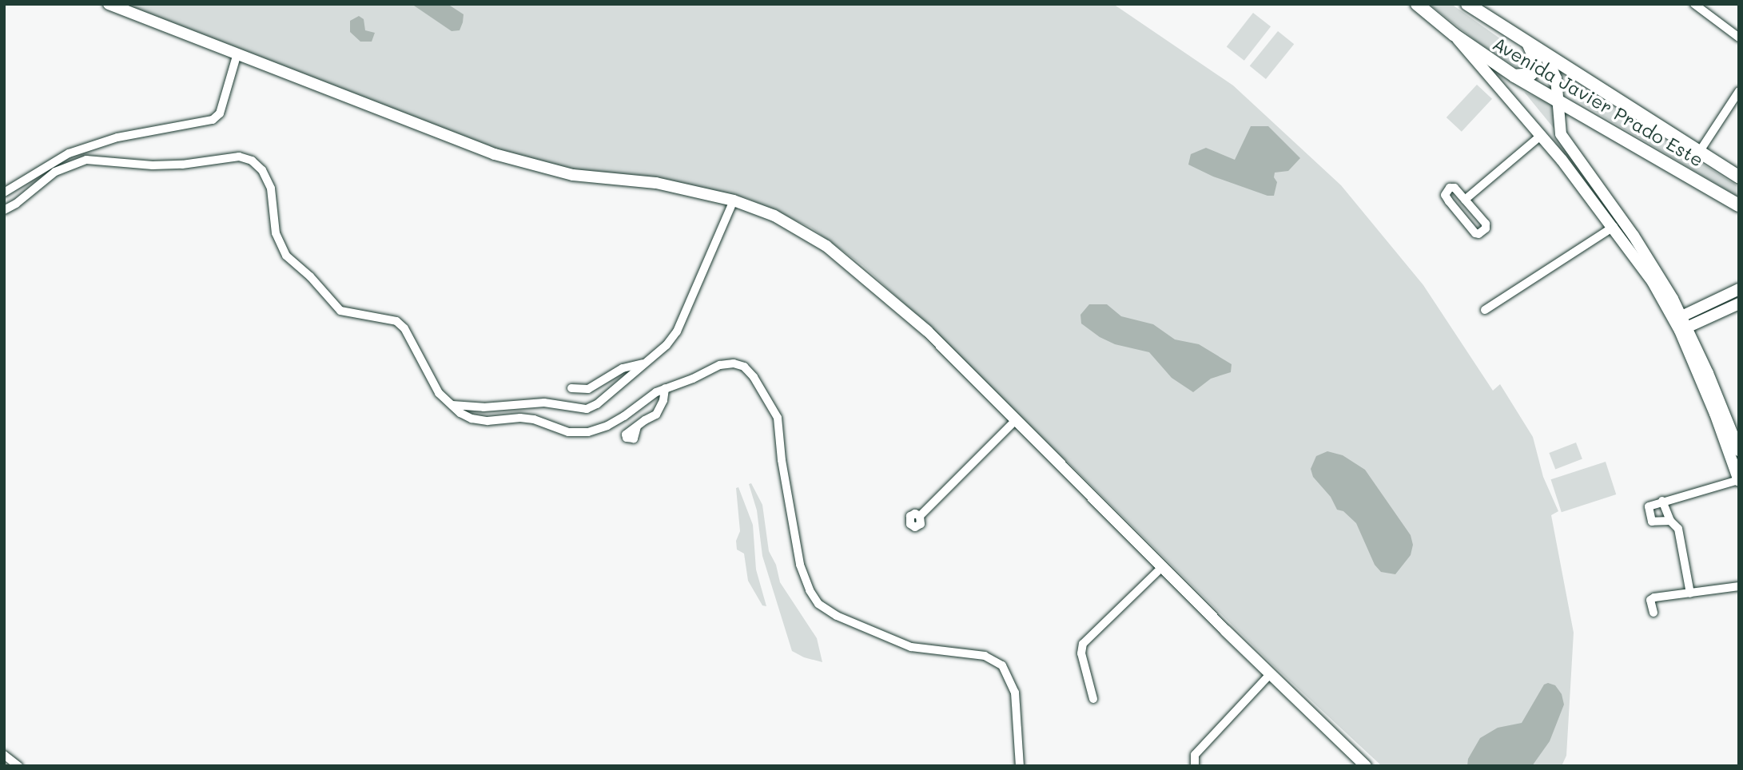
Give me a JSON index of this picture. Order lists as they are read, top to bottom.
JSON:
{
  "streets": {
    "main road": ["Avenida Javier Prado Este"]
  }
}
